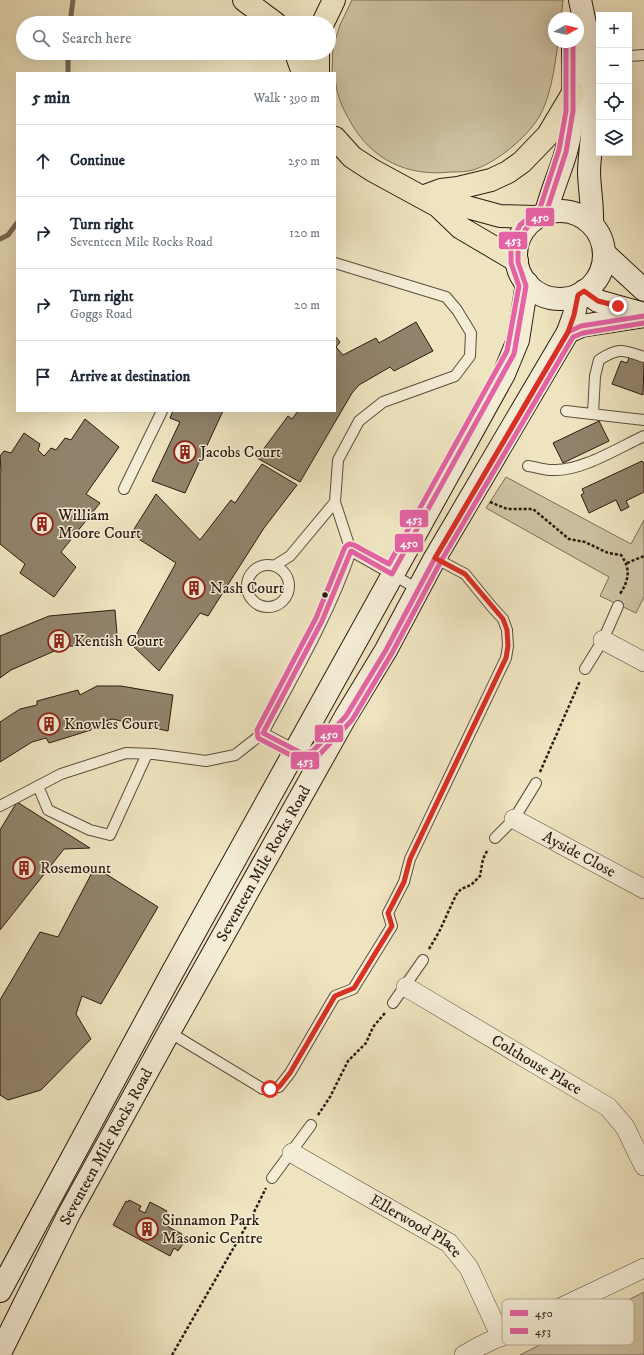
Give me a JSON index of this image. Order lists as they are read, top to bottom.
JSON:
{
  "streets": {
    "main road": ["Seventeen Mile Rocks Road"],
    "street": ["Ayside Close", "Colthouse Place", "Ellerwood Place"]
  },
  "places": {
    "building": [
      "Jacobs Court",
      "William Moore Court",
      "Nash Court",
      "Kentish Court",
      "Knowles Court",
      "Rosemount",
      "Sinnamon Park Masonic Centre"
    ]
  },
  "lines": ["transit line 450", "transit line 453"],
  "legend": ["450", "453"],
  "north": "right",
  "page": {
    "map_buttons": ["+", "−"],
    "search": "Search here",
    "heading": ["5 min", "Walk · 390 m"],
    "list": [
      ["Continue", "250 m"],
      ["Turn right", "Seventeen Mile Rocks Road", "120 m"],
      ["Turn right", "Goggs Road", "20 m"],
      "Arrive at destination"
    ]
  }
}
